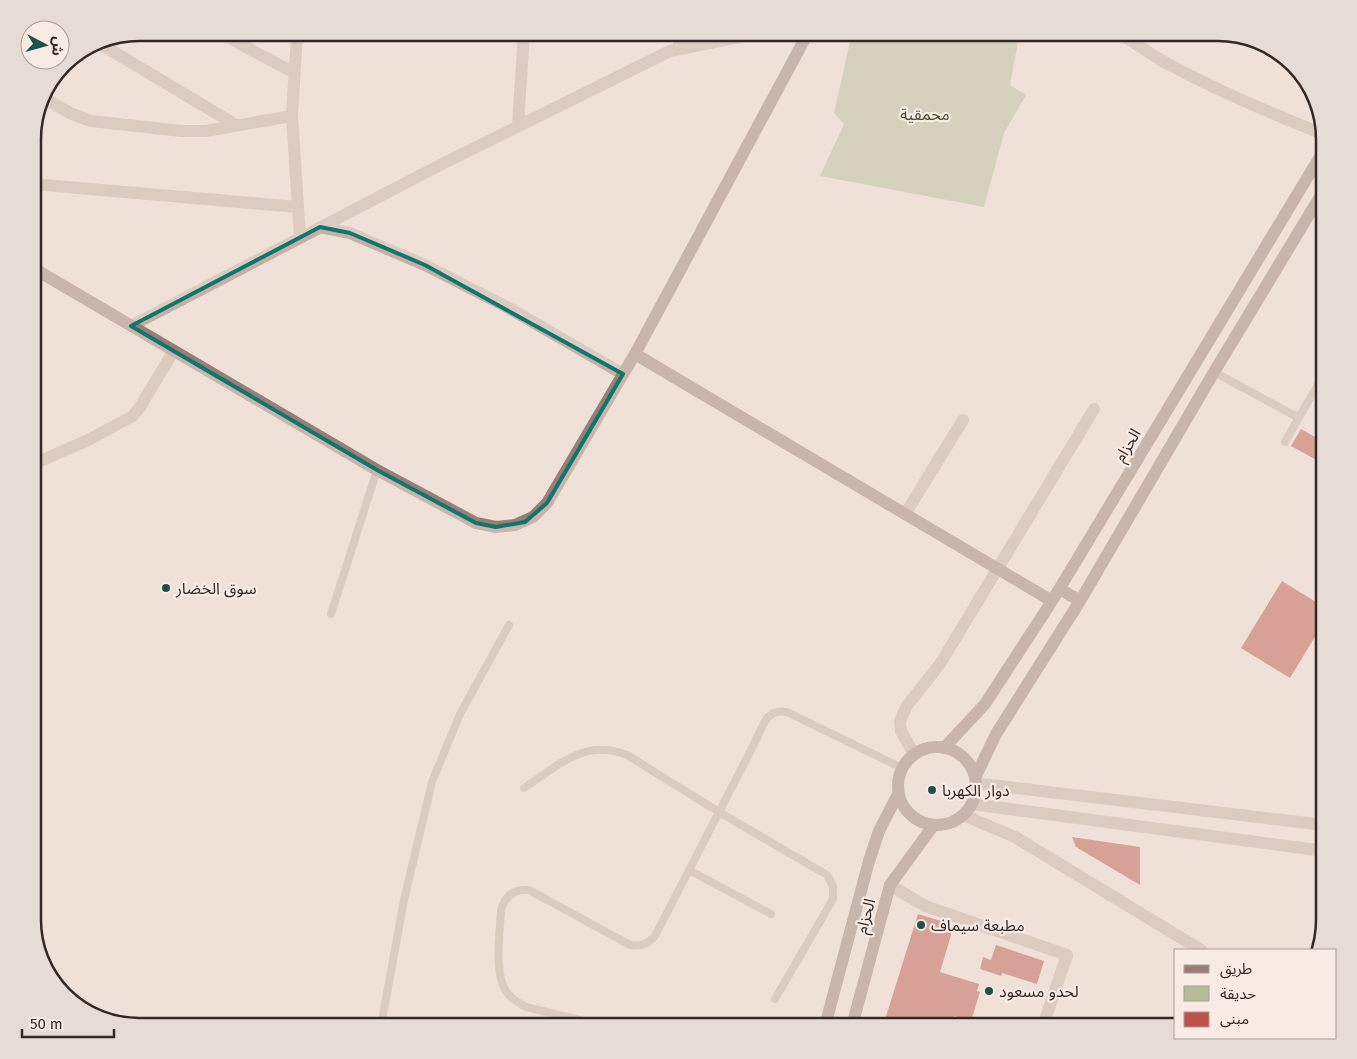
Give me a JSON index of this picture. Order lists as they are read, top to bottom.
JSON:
{
  "streets": {
    "main road": ["الحزام"]
  },
  "parks": ["محمقية"],
  "places": [
    "سوق الخضار",
    "دوار الكهربا",
    "مطبعة سيماف",
    "لحدو مسعود"
  ],
  "legend": ["طريق", "حديقة", "مبنى"],
  "scale_bar": "50 m",
  "north": "right"
}
